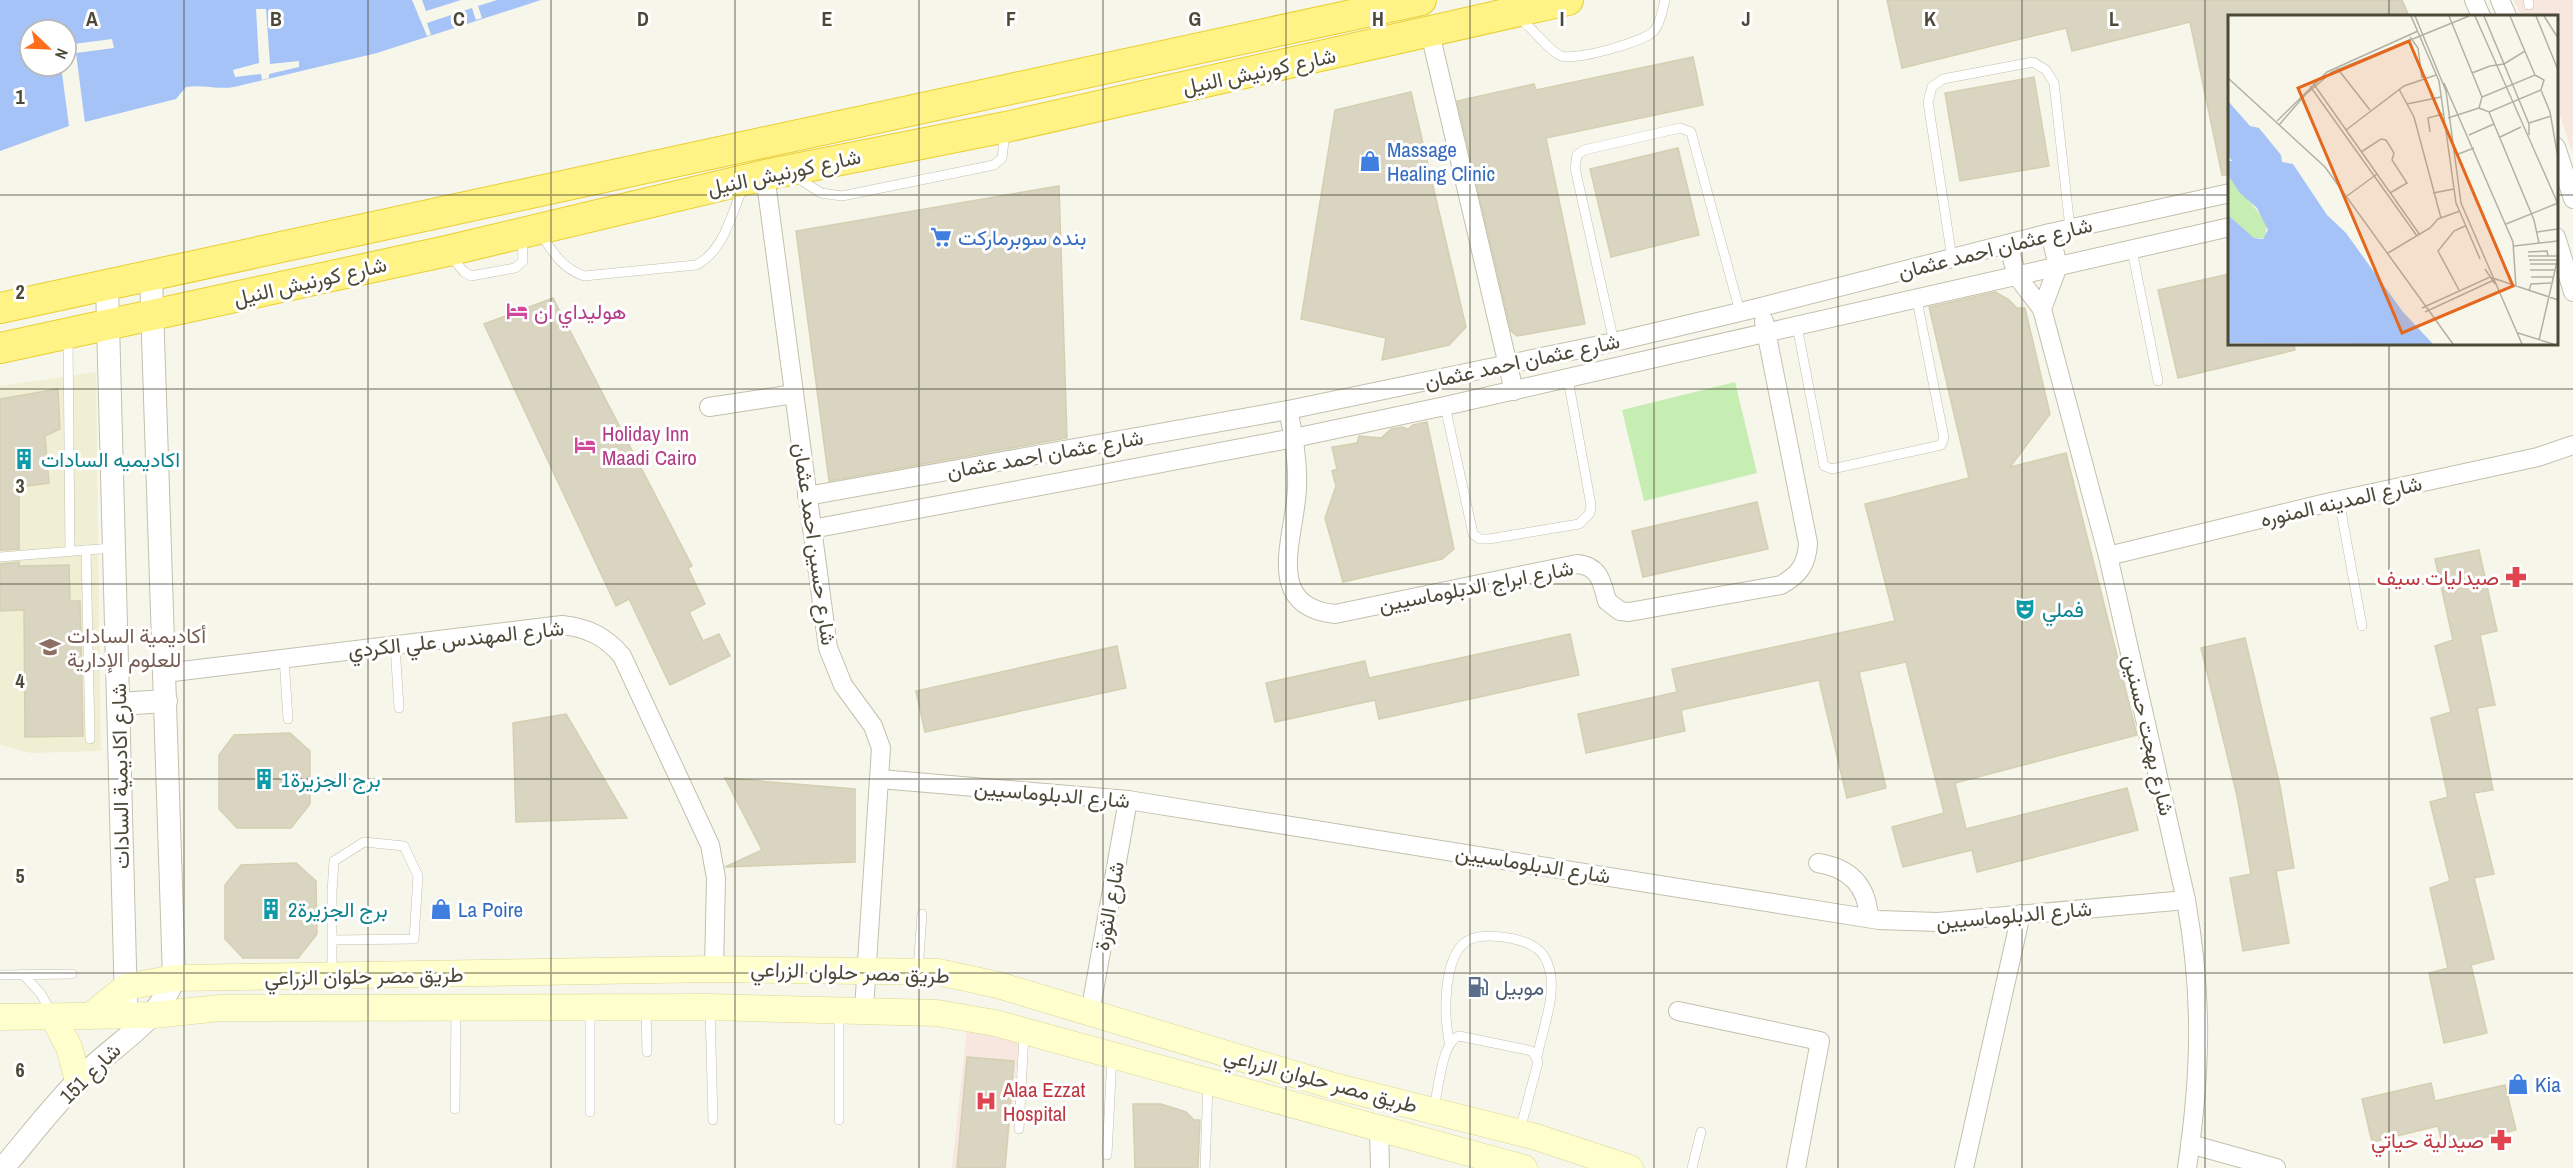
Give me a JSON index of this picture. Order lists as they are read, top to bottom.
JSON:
{
  "streets": {
    "highway": ["شارع كورنيش النيل"],
    "main road": ["طريق مصر حلوان الزراعي"],
    "street": [
      "شارع عثمان احمد عثمان",
      "شارع المدينه المنوره",
      "شارع حسين احمد عثمان",
      "شارع ابراج الدبلوماسيين",
      "شارع المهندس علي الكردي",
      "شارع بهجت حسنين",
      "شارع اكاديمية السادات",
      "شارع الدبلوماسيين",
      "شارع الثورة",
      "شارع 151"
    ]
  },
  "crossings": [
    ["شارع كورنيش النيل", "شارع حسين احمد عثمان"],
    ["شارع كورنيش النيل", "شارع اكاديمية السادات"],
    ["شارع عثمان احمد عثمان", "شارع حسين احمد عثمان"],
    ["شارع عثمان احمد عثمان", "شارع ابراج الدبلوماسيين"],
    ["شارع عثمان احمد عثمان", "شارع بهجت حسنين"],
    ["شارع المدينه المنوره", "شارع بهجت حسنين"],
    ["شارع حسين احمد عثمان", "شارع الدبلوماسيين"],
    ["شارع حسين احمد عثمان", "طريق مصر حلوان الزراعي"],
    ["شارع المهندس علي الكردي", "طريق مصر حلوان الزراعي"],
    ["شارع بهجت حسنين", "شارع الدبلوماسيين"],
    ["شارع اكاديمية السادات", "طريق مصر حلوان الزراعي"],
    ["شارع الدبلوماسيين", "شارع الثورة"],
    ["شارع الثورة", "طريق مصر حلوان الزراعي"],
    ["طريق مصر حلوان الزراعي", "شارع 151"]
  ],
  "places": {
    "shop": ["Massage Healing Clinic", "La Poire", "Kia"],
    "supermarket": ["بنده سوبرماركت"],
    "hotel": ["هوليداي ان", "Holiday Inn Maadi Cairo"],
    "building": ["اكاديميه السادات", "برج الجزيرة1", "برج الجزيرة2"],
    "pharmacy": ["صيدليات سيف", "صيدلية حياتي"],
    "theatre": ["فملي"],
    "school or university": ["أكاديمية السادات للعلوم الإدارية"],
    "fuel station": ["موبيل"],
    "hospital": ["Alaa Ezzat Hospital"]
  },
  "north": "bottom right",
  "grid": {
    "columns": [
      "A",
      "B",
      "C",
      "D",
      "E",
      "F",
      "G",
      "H",
      "I",
      "J",
      "K",
      "L"
    ],
    "rows": [
      "1",
      "2",
      "3",
      "4",
      "5",
      "6"
    ]
  }
}
